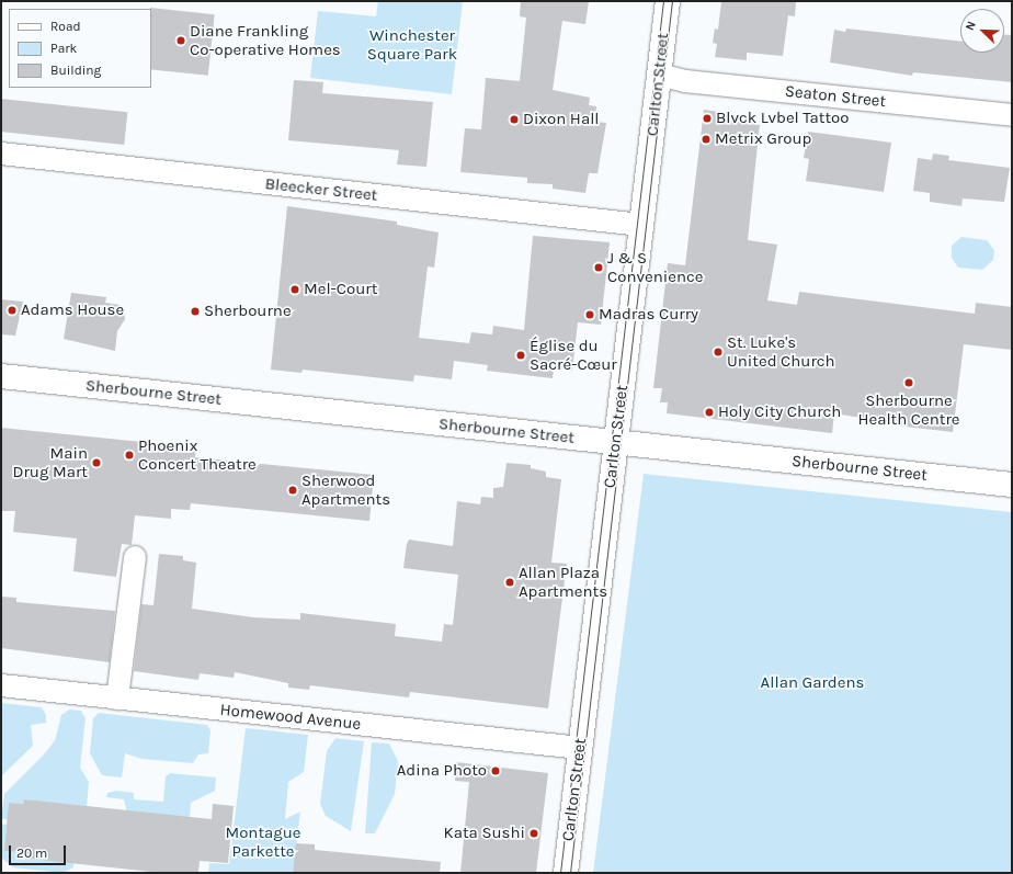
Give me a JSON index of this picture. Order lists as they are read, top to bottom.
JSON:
{
  "streets": {
    "street": [
      "Carlton Street",
      "Seaton Street",
      "Bleecker Street",
      "Sherbourne Street",
      "Homewood Avenue"
    ]
  },
  "crossings": [
    ["Carlton Street", "Seaton Street"],
    ["Carlton Street", "Bleecker Street"],
    ["Carlton Street", "Sherbourne Street"],
    ["Carlton Street", "Homewood Avenue"]
  ],
  "parks": ["Winchester Square Park", "Allan Gardens", "Montague Parkette"],
  "places": [
    "Diane Frankling Co-operative Homes",
    "Blvck Lvbel Tattoo",
    "Dixon Hall",
    "Metrix Group",
    "J & S Convenience",
    "Mel-Court",
    "Adams House",
    "Sherbourne",
    "Madras Curry",
    "St. Luke's United Church",
    "Église du Sacré-Cœur",
    "Sherbourne Health Centre",
    "Holy City Church",
    "Phoenix Concert Theatre",
    "Main Drug Mart",
    "Sherwood Apartments",
    "Allan Plaza Apartments",
    "Adina Photo",
    "Kata Sushi"
  ],
  "legend": ["Road", "Park", "Building"],
  "scale_bar": "20 m",
  "north": "top left"
}
